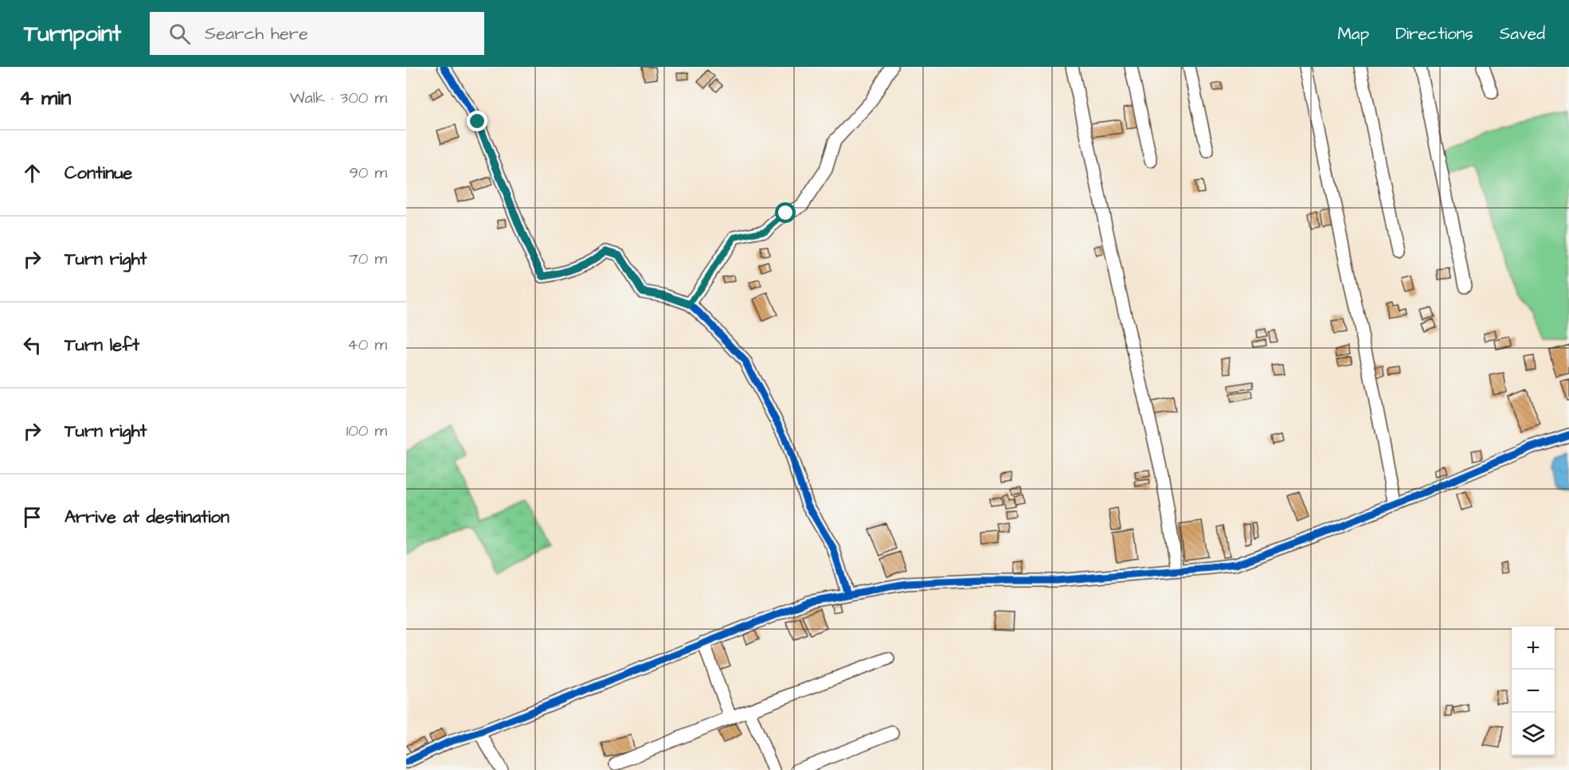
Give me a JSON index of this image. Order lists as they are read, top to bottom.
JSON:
{
  "page": {
    "header": "Turnpoint",
    "search": "Search here",
    "nav": ["Map", "Directions", "Saved"],
    "heading": ["4 min", "Walk · 300 m"],
    "list": [
      ["Continue", "90 m"],
      ["Turn right", "70 m"],
      ["Turn left", "40 m"],
      ["Turn right", "100 m"],
      "Arrive at destination"
    ],
    "map_buttons": ["+", "−"]
  }
}
